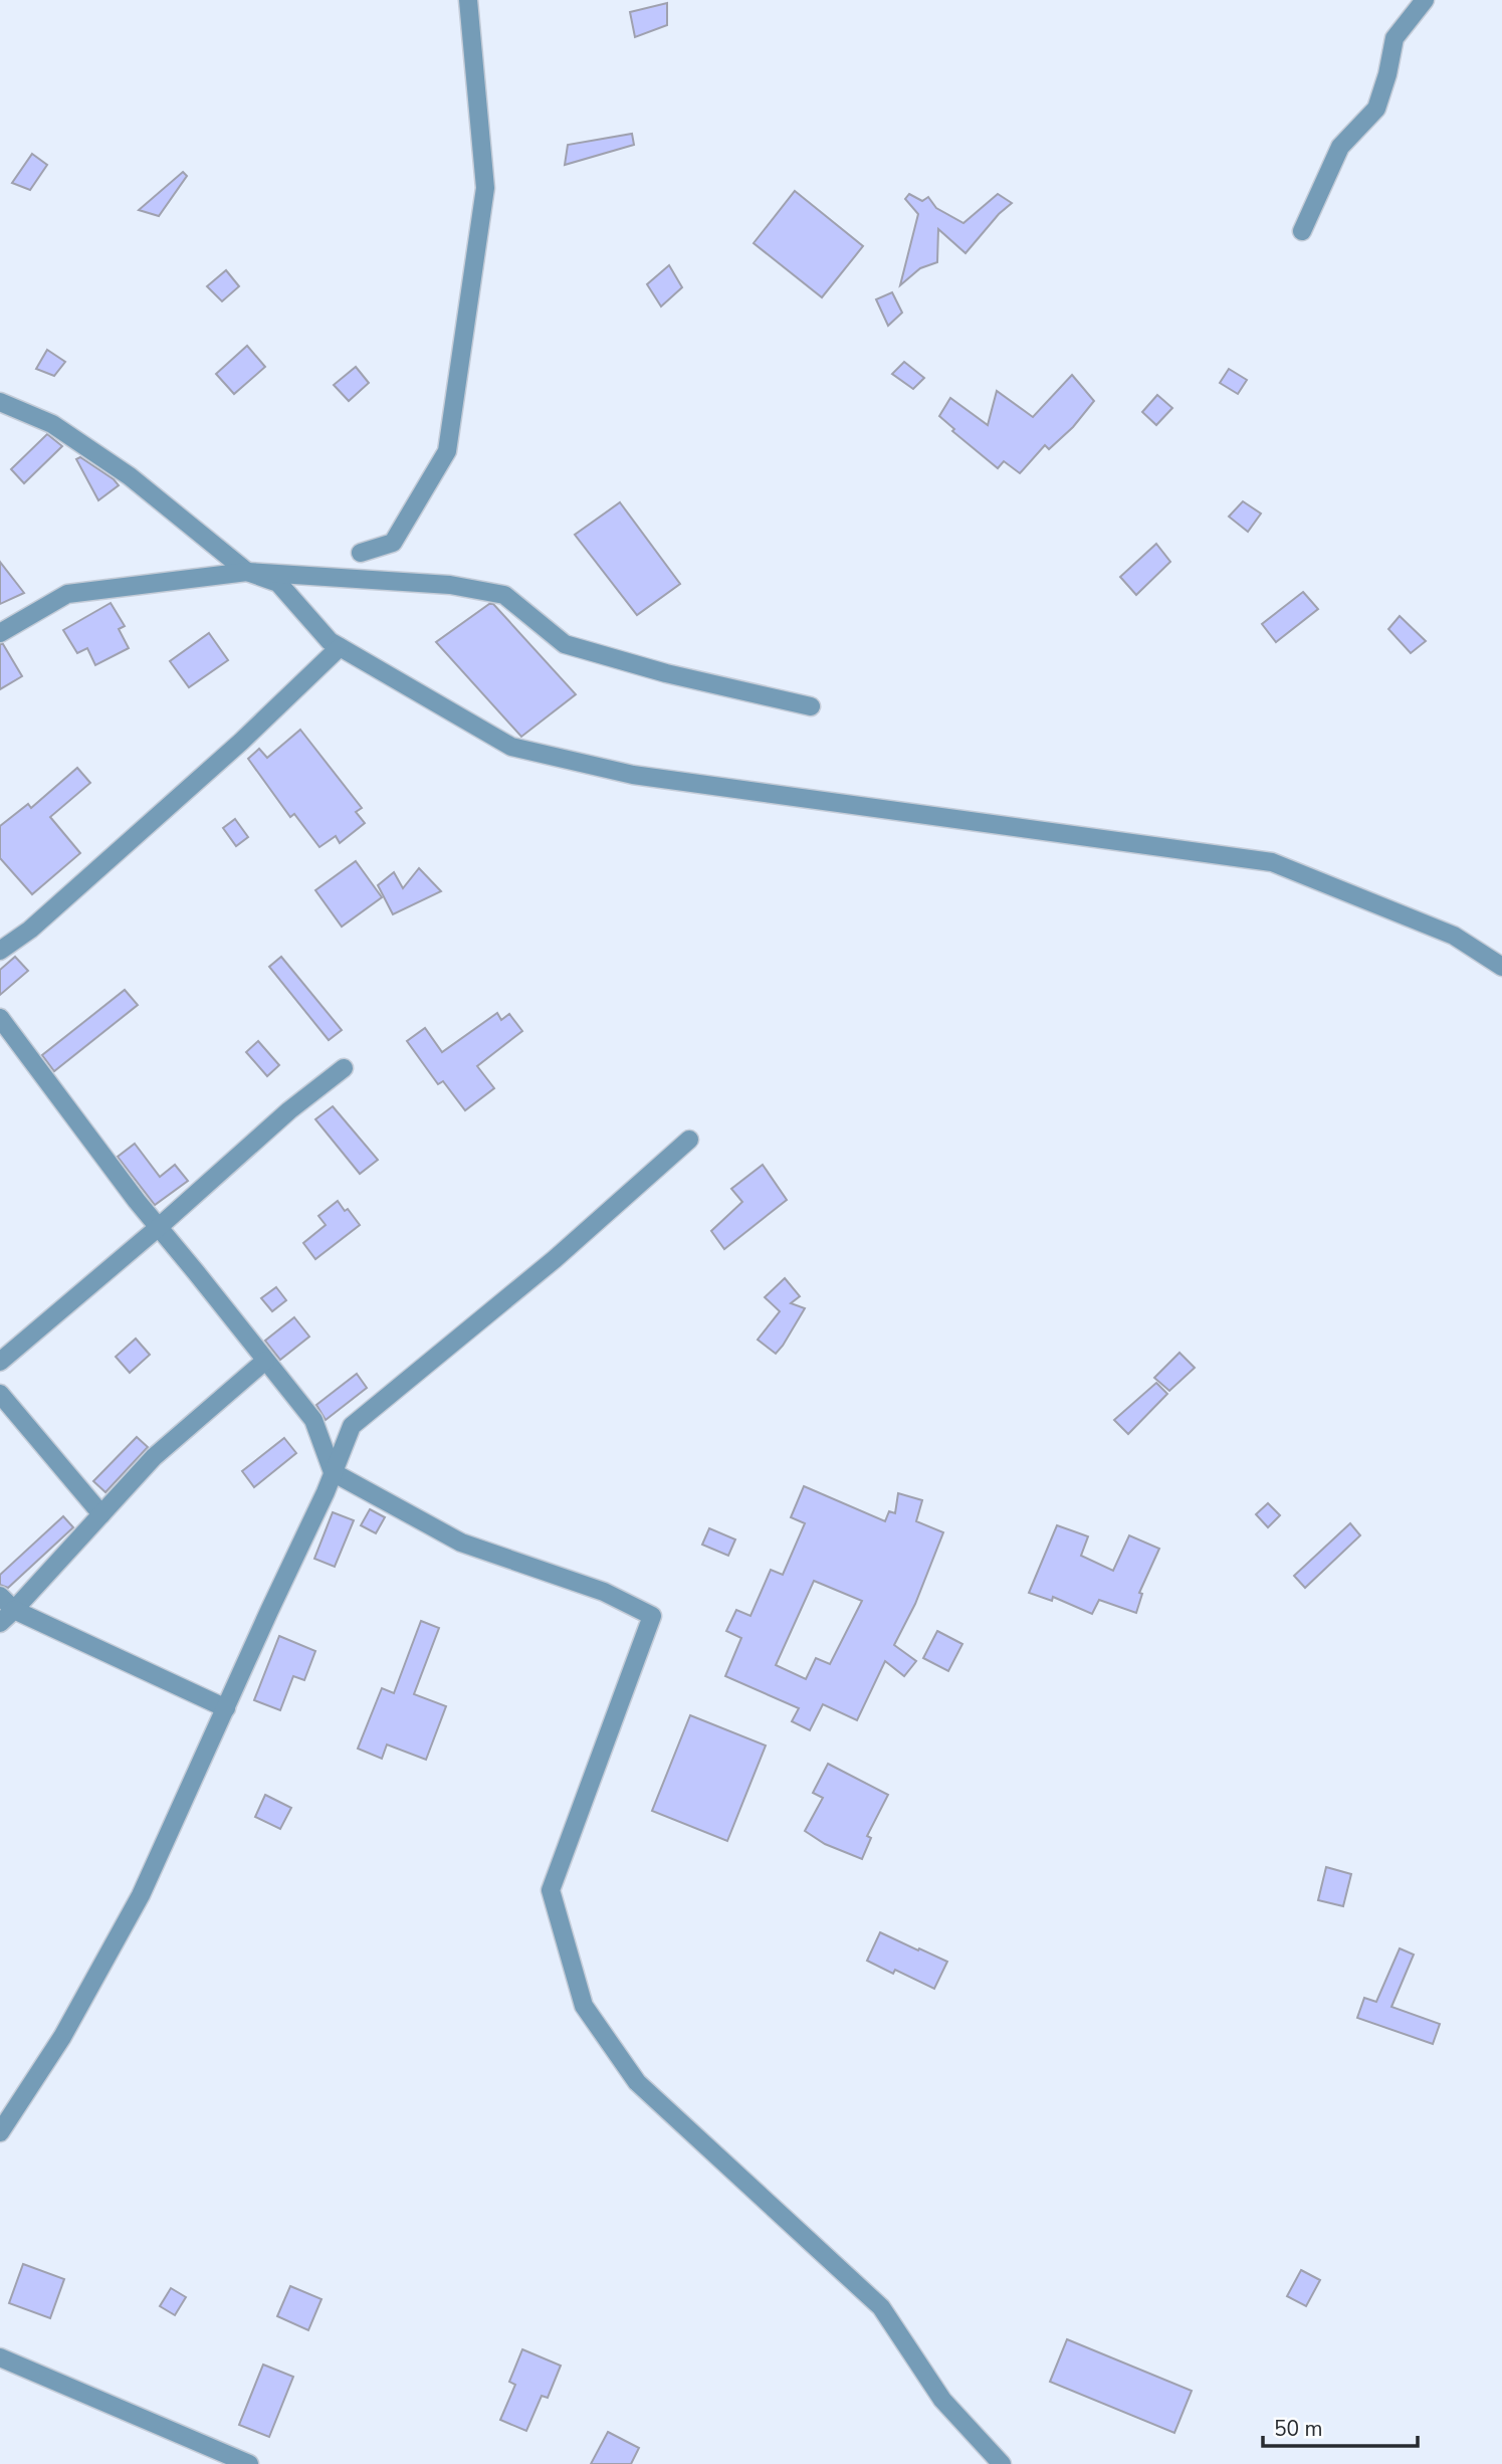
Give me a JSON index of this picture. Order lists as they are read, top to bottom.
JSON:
{
  "scale_bar": "50 m"
}
